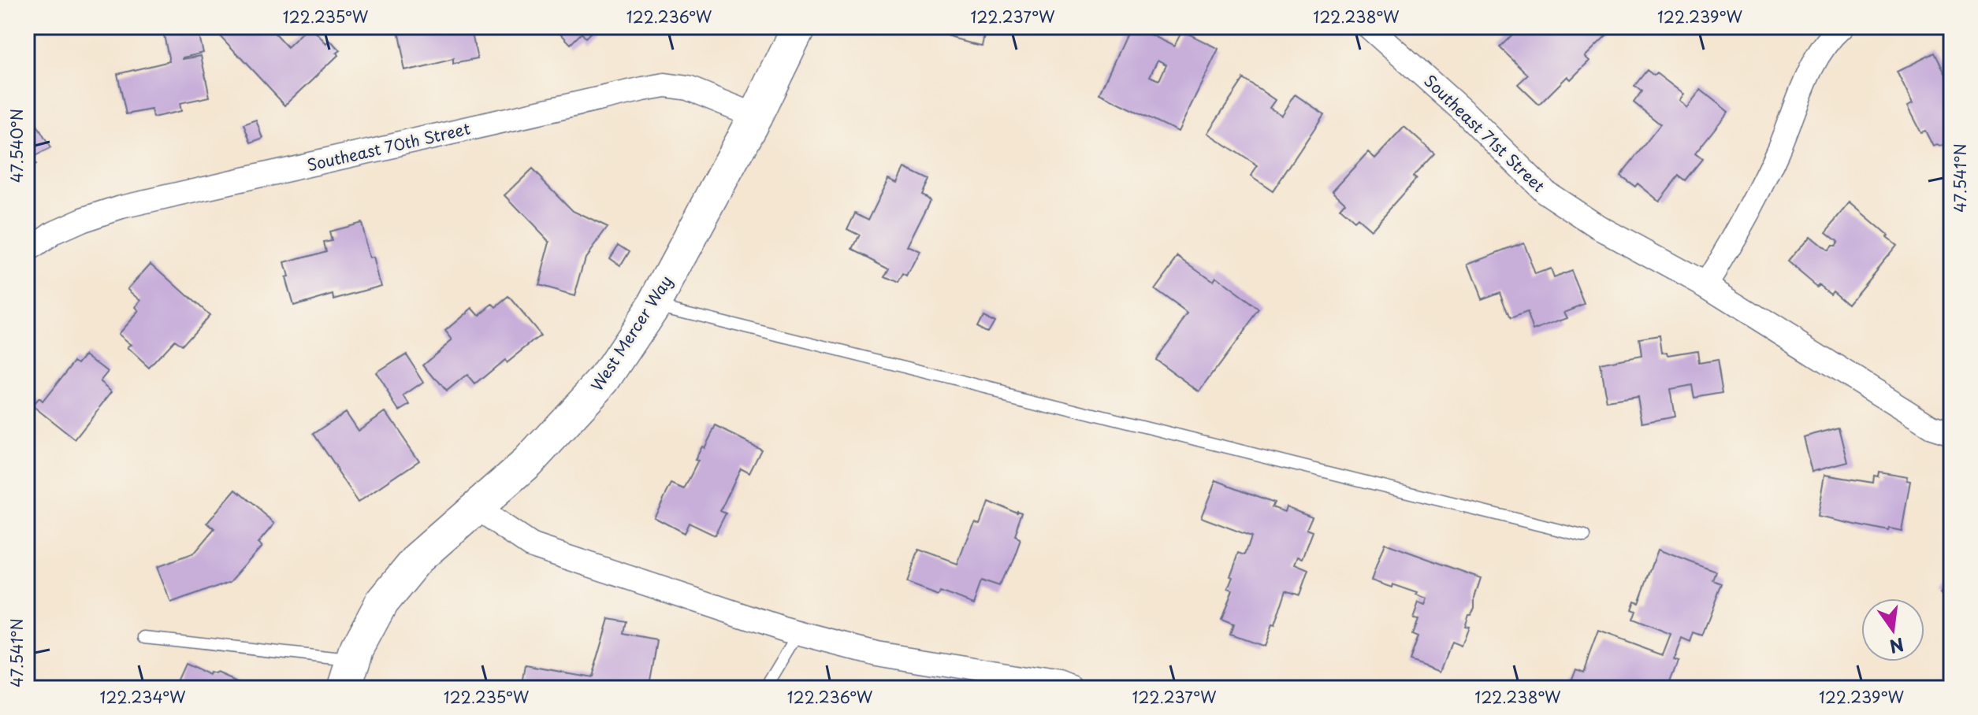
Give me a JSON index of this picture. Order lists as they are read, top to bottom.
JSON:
{
  "streets": {
    "street": ["Southeast 71st Street", "Southeast 70th Street", "West Mercer Way"]
  },
  "crossings": [
    ["Southeast 70th Street", "West Mercer Way"]
  ],
  "north": "bottom",
  "coordinates": [
    "122.235°W",
    "122.236°W",
    "122.237°W",
    "122.238°W",
    "122.239°W",
    "47.540°N",
    "47.541°N",
    "122.234°W"
  ]
}
